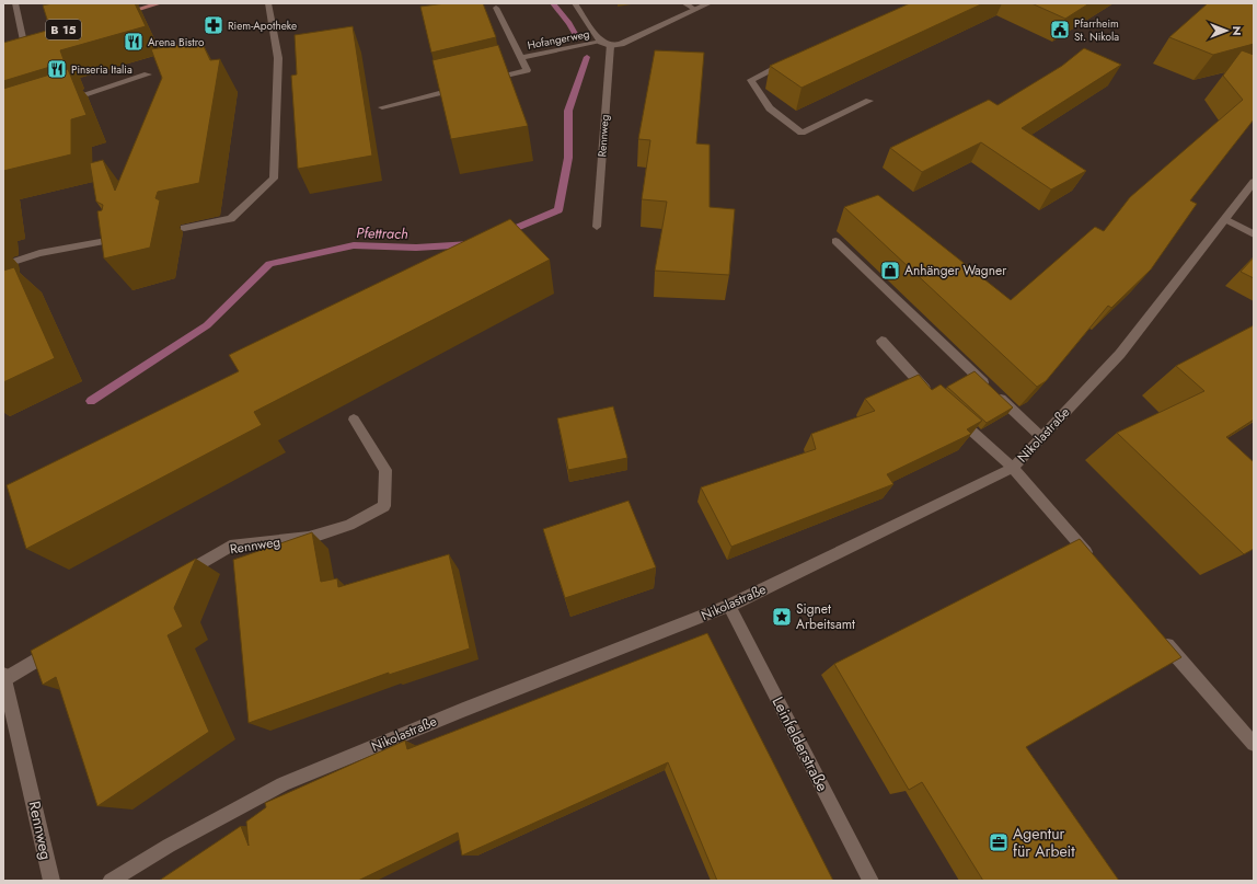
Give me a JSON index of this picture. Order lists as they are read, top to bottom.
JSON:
{
  "streets": {
    "main road": ["B 15"],
    "street": [
      "Hofangerweg",
      "Rennweg",
      "Nikolastraße",
      "Leinfelderstraße"
    ]
  },
  "crossings": [
    ["Hofangerweg", "Rennweg"],
    ["Nikolastraße", "Leinfelderstraße"]
  ],
  "water": ["Pfettrach"],
  "places": {
    "pharmacy": ["Riem-Apotheke"],
    "public building": ["Pfarrheim St. Nikola"],
    "restaurant": ["Arena Bistro", "Pinseria Italia"],
    "shop": ["Anhänger Wagner"],
    "place": ["Signet Arbeitsamt"],
    "office": ["Agentur für Arbeit"]
  },
  "north": "right"
}
